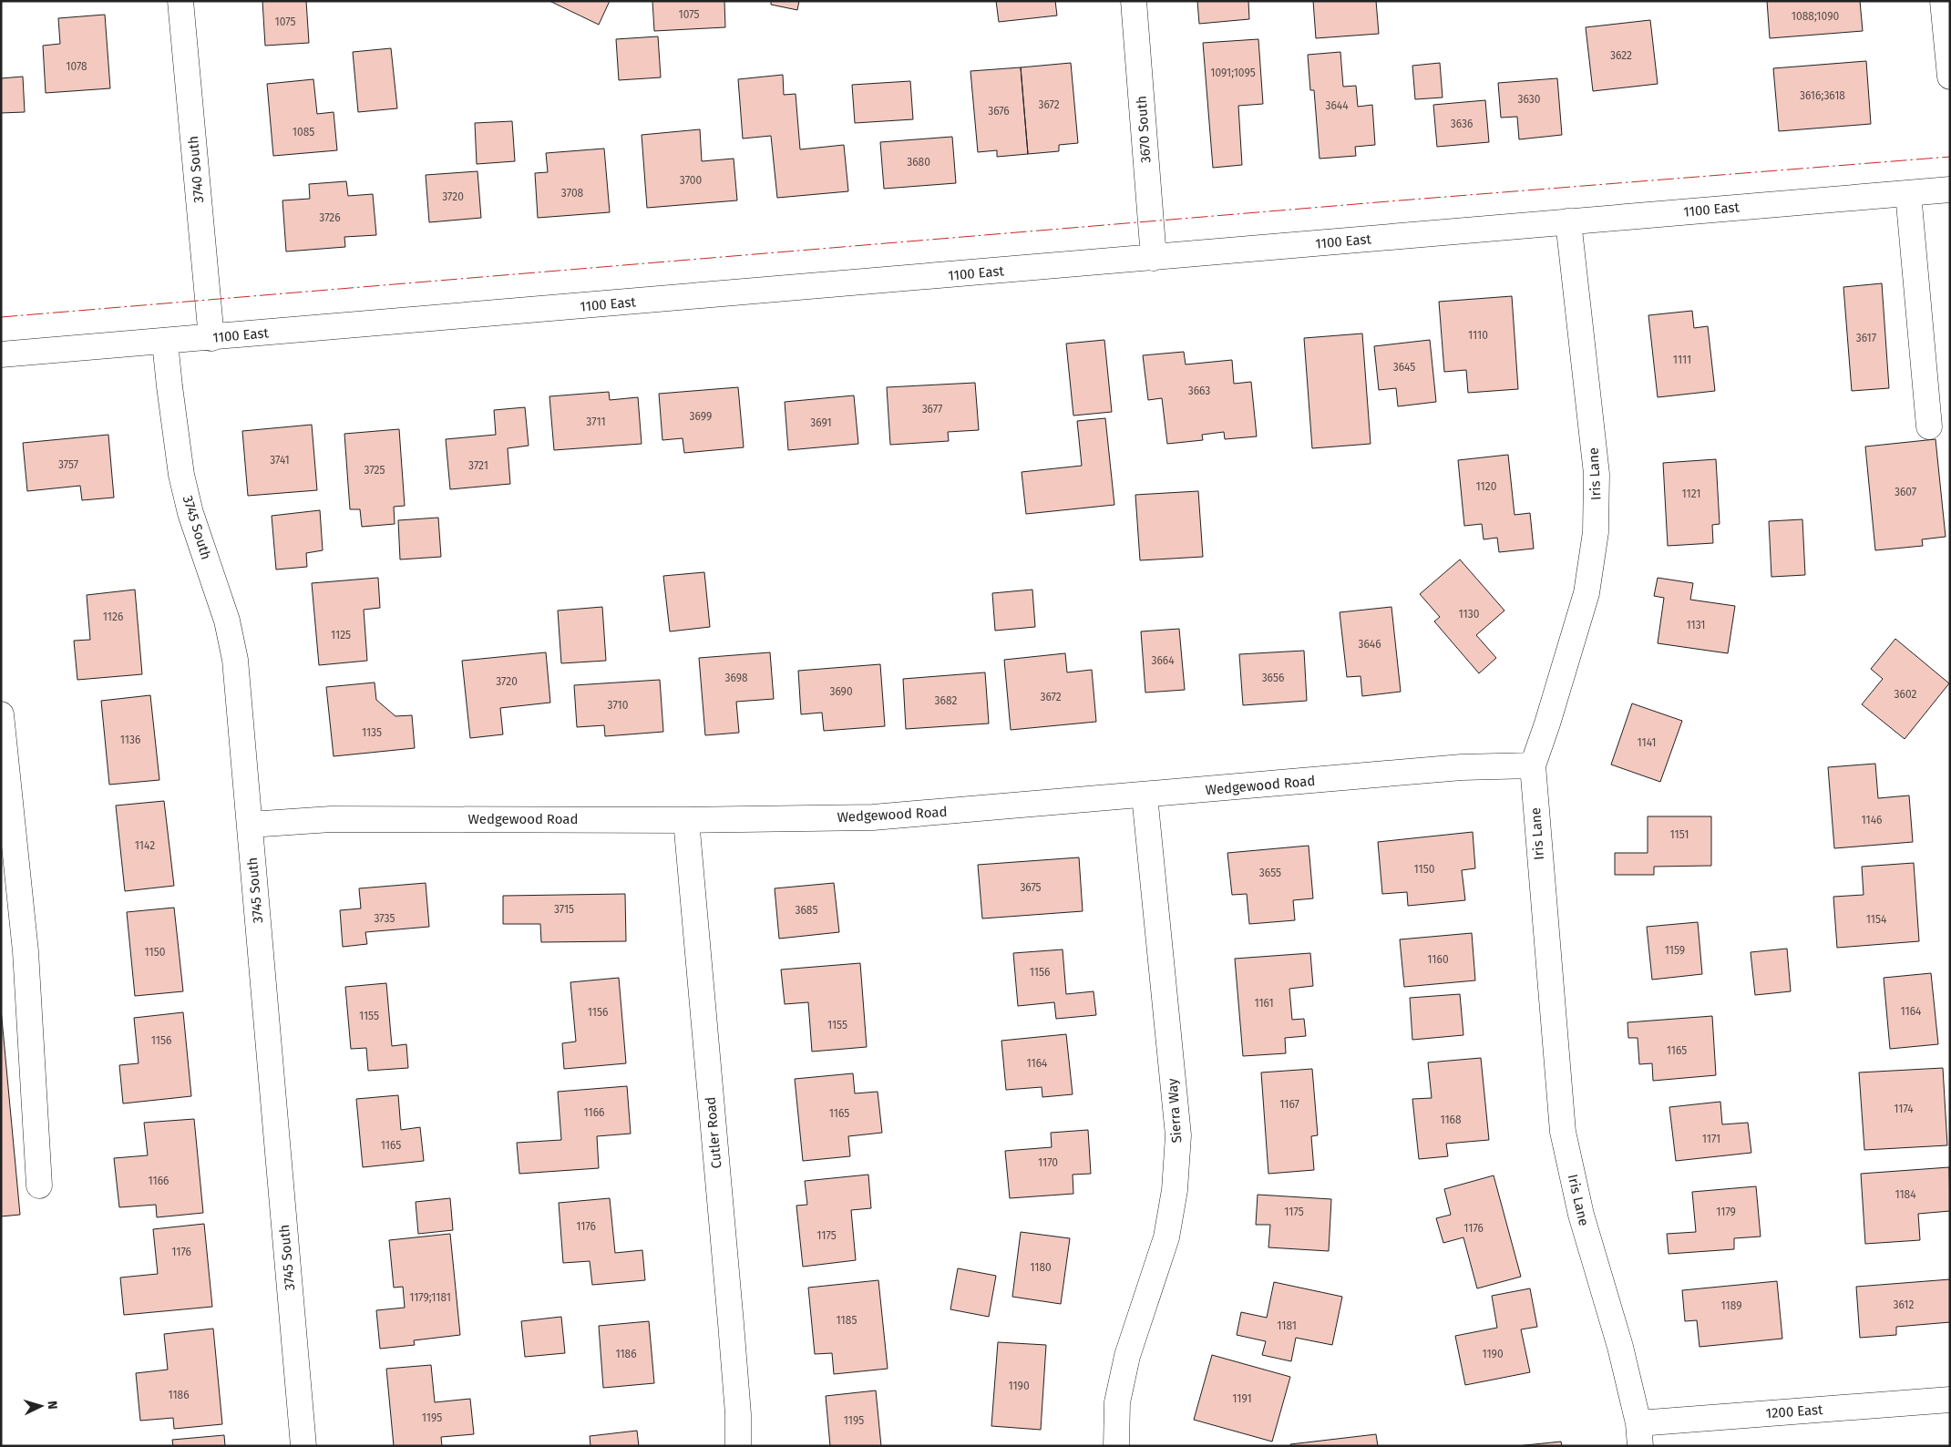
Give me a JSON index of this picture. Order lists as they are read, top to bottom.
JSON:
{
  "streets": {
    "street": [
      "3670 South",
      "3740 South",
      "1100 East",
      "Iris Lane",
      "3745 South",
      "Wedgewood Road",
      "Sierra Way",
      "Cutler Road",
      "1200 East"
    ]
  },
  "crossings": [
    ["3670 South", "1100 East"],
    ["3740 South", "1100 East"],
    ["1100 East", "Iris Lane"],
    ["1100 East", "3745 South"],
    ["Iris Lane", "Wedgewood Road"],
    ["Iris Lane", "1200 East"],
    ["3745 South", "Wedgewood Road"],
    ["Wedgewood Road", "Sierra Way"],
    ["Wedgewood Road", "Cutler Road"]
  ],
  "house_numbers": [
    "1075",
    "1088;1090",
    "1075",
    "3622",
    "1078",
    "1091;1095",
    "3616;3618",
    "3630",
    "3672",
    "3644",
    "3676",
    "3636",
    "1085",
    "3680",
    "3700",
    "3708",
    "3720",
    "3726",
    "1110",
    "3617",
    "1111",
    "3645",
    "3663",
    "3677",
    "3699",
    "3711",
    "3691",
    "3741",
    "3757",
    "3721",
    "3725",
    "1120",
    "3607",
    "1121",
    "1130",
    "1126",
    "1131",
    "1125",
    "3646",
    "3664",
    "3698",
    "3656",
    "3720",
    "3690",
    "3602",
    "3672",
    "3682",
    "3710",
    "1135",
    "1136",
    "1141",
    "1146",
    "1151",
    "1142",
    "1150",
    "3655",
    "3675",
    "3715",
    "3685",
    "3735",
    "1154",
    "1159",
    "1150",
    "1160",
    "1156",
    "1161",
    "1164",
    "1156",
    "1155",
    "1155",
    "1156",
    "1165",
    "1164",
    "1167",
    "1174",
    "1166",
    "1165",
    "1168",
    "1171",
    "1165",
    "1170",
    "1166",
    "1184",
    "1175",
    "1179",
    "1176",
    "1176",
    "1175",
    "1176",
    "1180",
    "1179;1181",
    "3612",
    "1189",
    "1185",
    "1181",
    "1186",
    "1190",
    "1190",
    "1186",
    "1191",
    "1195",
    "1195"
  ],
  "north": "right"
}
